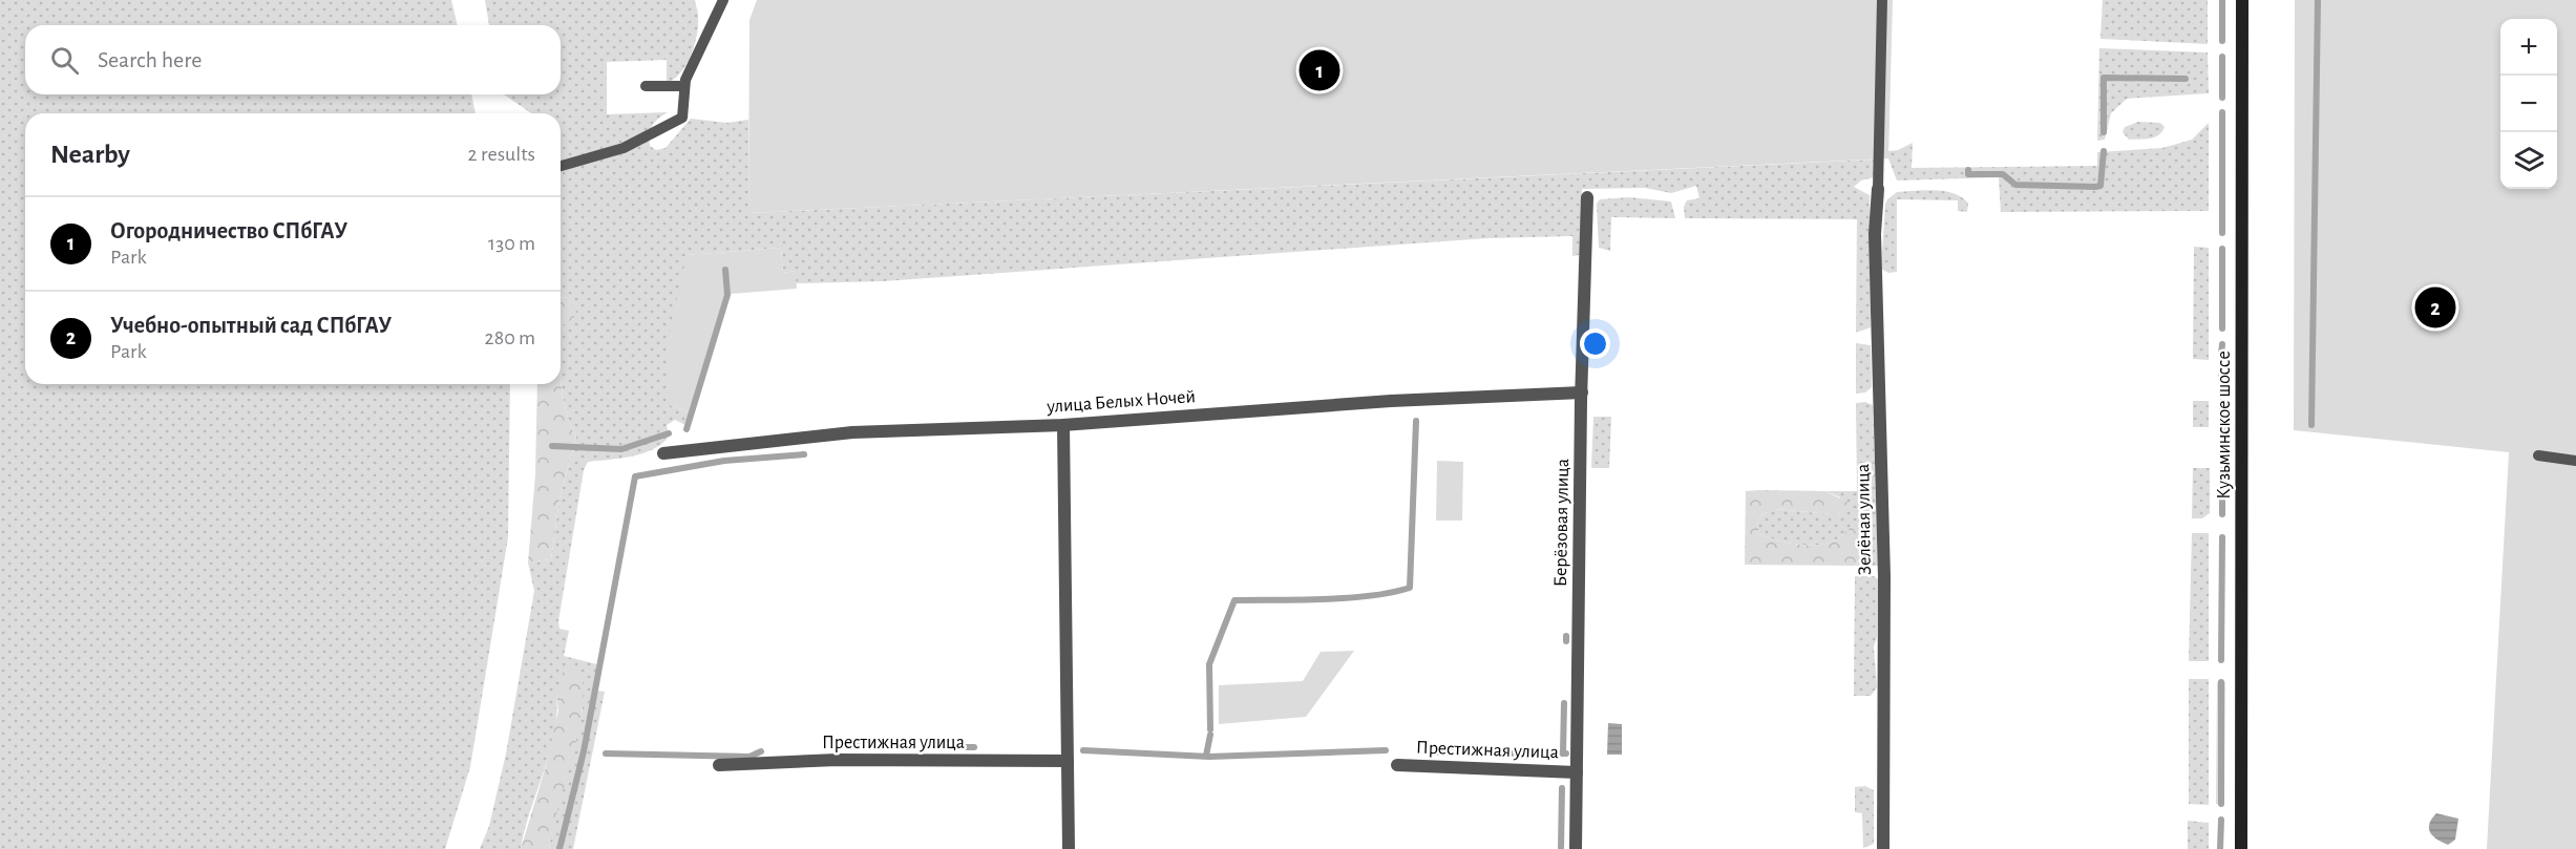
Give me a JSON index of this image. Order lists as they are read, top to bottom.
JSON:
{
  "streets": {
    "main road": ["Кузьминское шоссе"],
    "street": [
      "улица Белых Ночей",
      "Зелёная улица",
      "Берёзовая улица",
      "Престижная улица"
    ]
  },
  "crossings": [
    ["улица Белых Ночей", "Берёзовая улица"],
    ["Берёзовая улица", "Престижная улица"]
  ],
  "page": {
    "map_buttons": ["+", "−"],
    "search": "Search here",
    "pins": ["1", "2"],
    "heading": ["Nearby", "2 results"],
    "list": [
      {
        "mark": "1",
        "name": "Огородничество СПбГАУ",
        "note": "Park",
        "value": "130 m"
      },
      {
        "mark": "2",
        "name": "Учебно-опытный сад СПбГАУ",
        "note": "Park",
        "value": "280 m"
      }
    ]
  }
}
